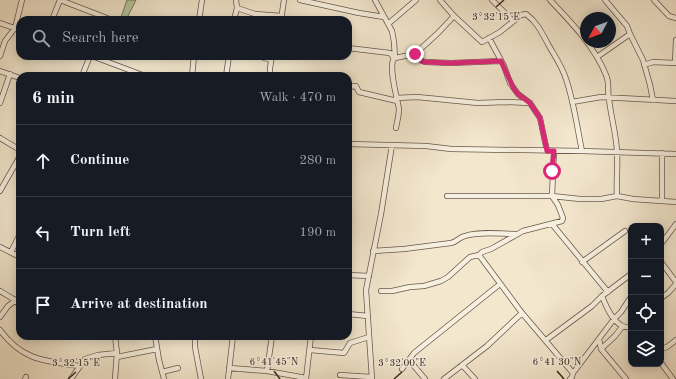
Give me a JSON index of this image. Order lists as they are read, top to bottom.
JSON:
{
  "north": "bottom left",
  "page": {
    "search": "Search here",
    "heading": ["6 min", "Walk · 470 m"],
    "list": [
      ["Continue", "280 m"],
      ["Turn left", "190 m"],
      "Arrive at destination"
    ],
    "map_buttons": ["+", "−"]
  },
  "coordinates": [
    "3°32'15\"E",
    "6°41'45\"N",
    "6°41'30\"N",
    "3°32'00\"E"
  ]
}
